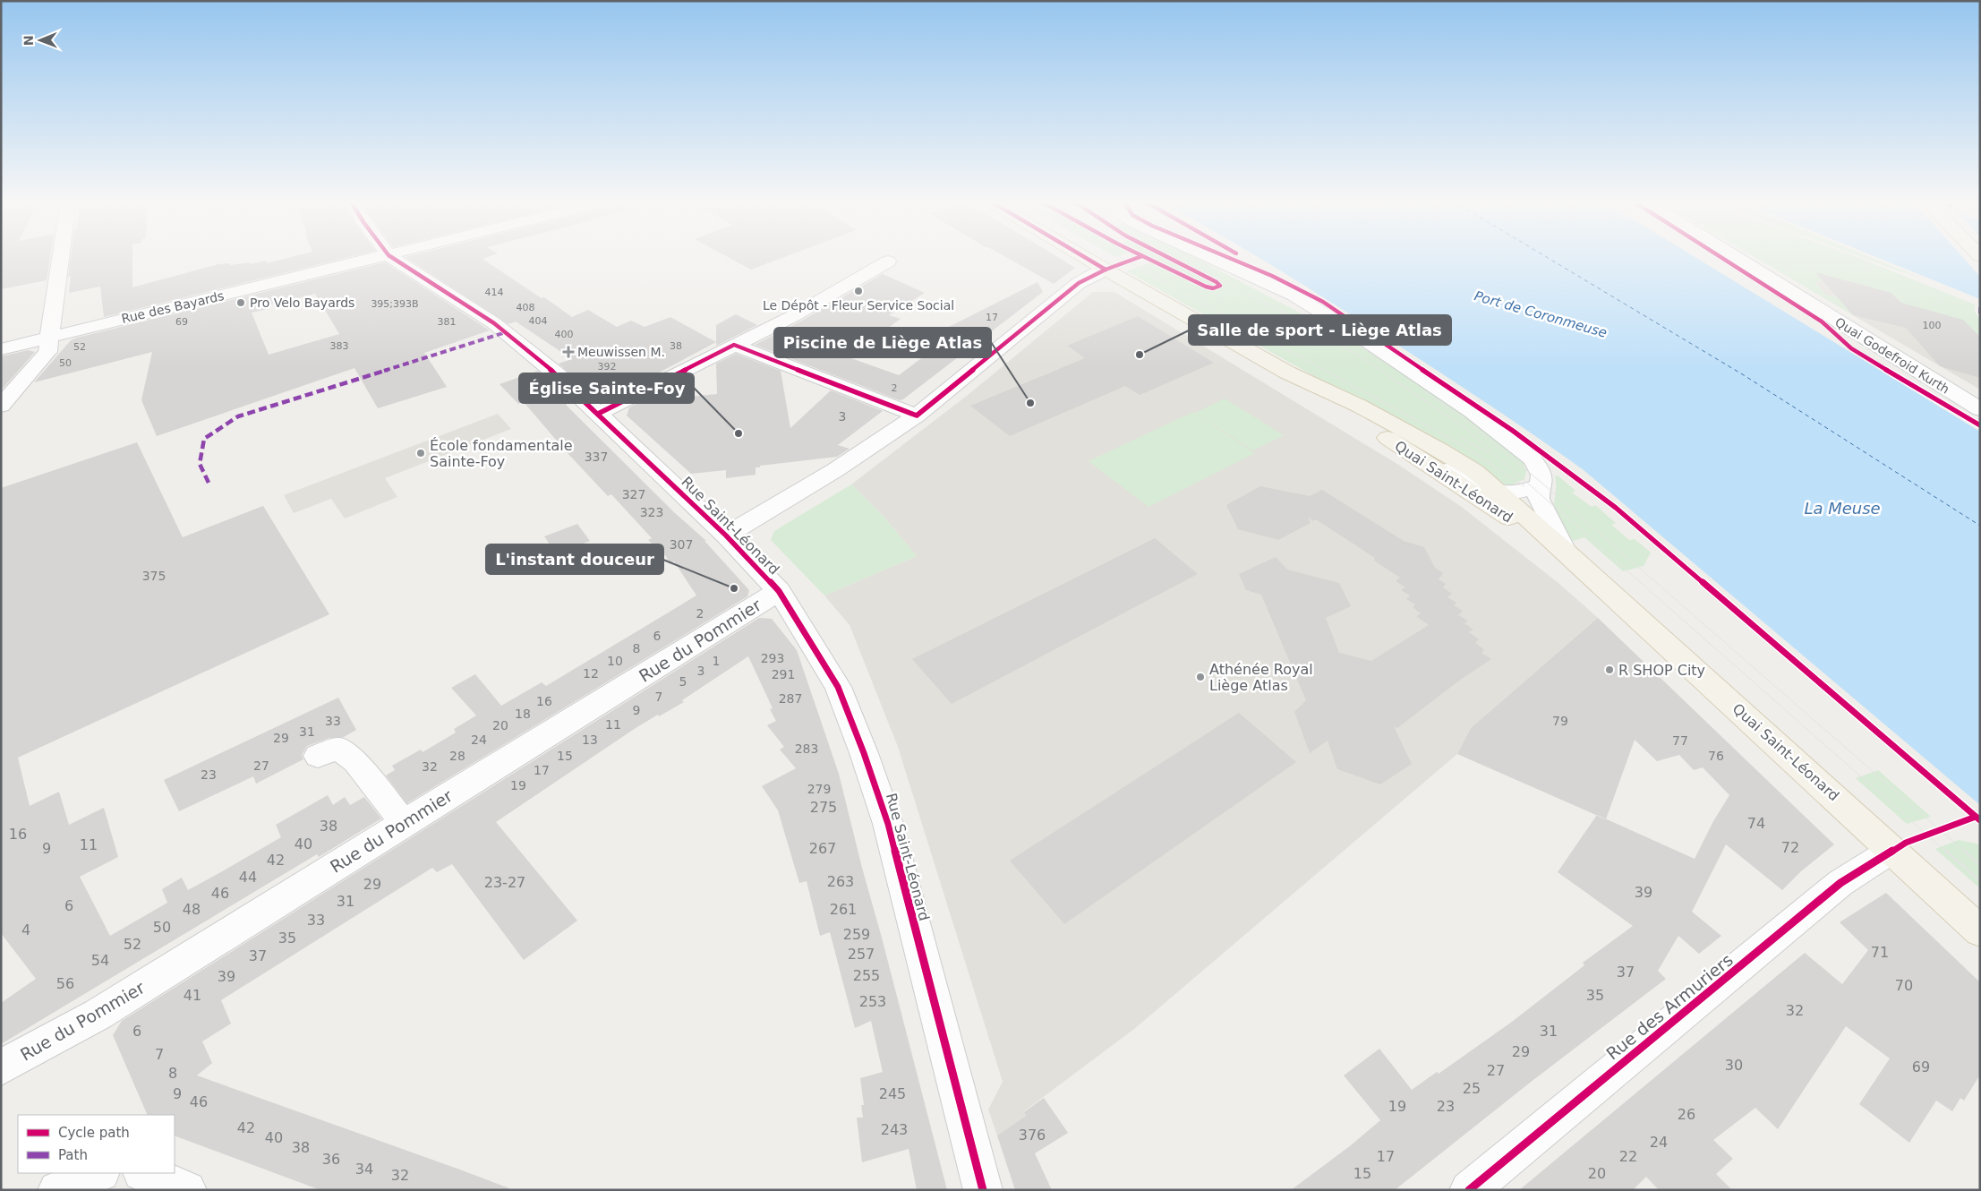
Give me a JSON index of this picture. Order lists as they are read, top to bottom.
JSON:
{
  "streets": {
    "main road": ["Quai Saint-Léonard"],
    "street": [
      "Rue des Bayards",
      "Quai Godefroid Kurth",
      "Rue Saint-Léonard",
      "Rue du Pommier",
      "Rue des Armuriers"
    ]
  },
  "crossings": [
    ["Quai Saint-Léonard", "Rue des Armuriers"],
    ["Rue Saint-Léonard", "Rue du Pommier"]
  ],
  "water": ["Port de Coronmeuse", "La Meuse"],
  "places": {
    "other": [
      "Le Dépôt - Fleur Service Social",
      "Pro Velo Bayards",
      "Salle de sport - Liège Atlas",
      "Piscine de Liège Atlas",
      "Église Sainte-Foy",
      "École fondamentale Sainte-Foy",
      "L'instant douceur",
      "R SHOP City",
      "Athénée Royal Liège Atlas"
    ],
    "health": ["Meuwissen M."]
  },
  "house_numbers": [
    "414",
    "395;393B",
    "408",
    "17",
    "404",
    "69",
    "381",
    "100",
    "400",
    "383",
    "38",
    "52",
    "50",
    "392",
    "2",
    "3",
    "337",
    "327",
    "323",
    "307",
    "375",
    "2",
    "6",
    "8",
    "293",
    "10",
    "1",
    "3",
    "12",
    "291",
    "5",
    "7",
    "287",
    "16",
    "9",
    "18",
    "33",
    "79",
    "11",
    "20",
    "31",
    "29",
    "24",
    "13",
    "77",
    "283",
    "28",
    "15",
    "76",
    "27",
    "32",
    "17",
    "23",
    "19",
    "279",
    "275",
    "74",
    "38",
    "16",
    "40",
    "11",
    "72",
    "9",
    "267",
    "42",
    "44",
    "263",
    "23-27",
    "29",
    "39",
    "46",
    "31",
    "6",
    "48",
    "261",
    "33",
    "50",
    "4",
    "259",
    "35",
    "52",
    "71",
    "257",
    "37",
    "54",
    "37",
    "255",
    "39",
    "56",
    "70",
    "41",
    "35",
    "253",
    "32",
    "6",
    "31",
    "29",
    "7",
    "30",
    "69",
    "27",
    "8",
    "25",
    "9",
    "245",
    "46",
    "19",
    "23",
    "26",
    "42",
    "243",
    "376",
    "40",
    "24",
    "38",
    "17",
    "22",
    "36",
    "34",
    "15",
    "20",
    "32"
  ],
  "legend": ["Cycle path", "Path"],
  "north": "left"
}
